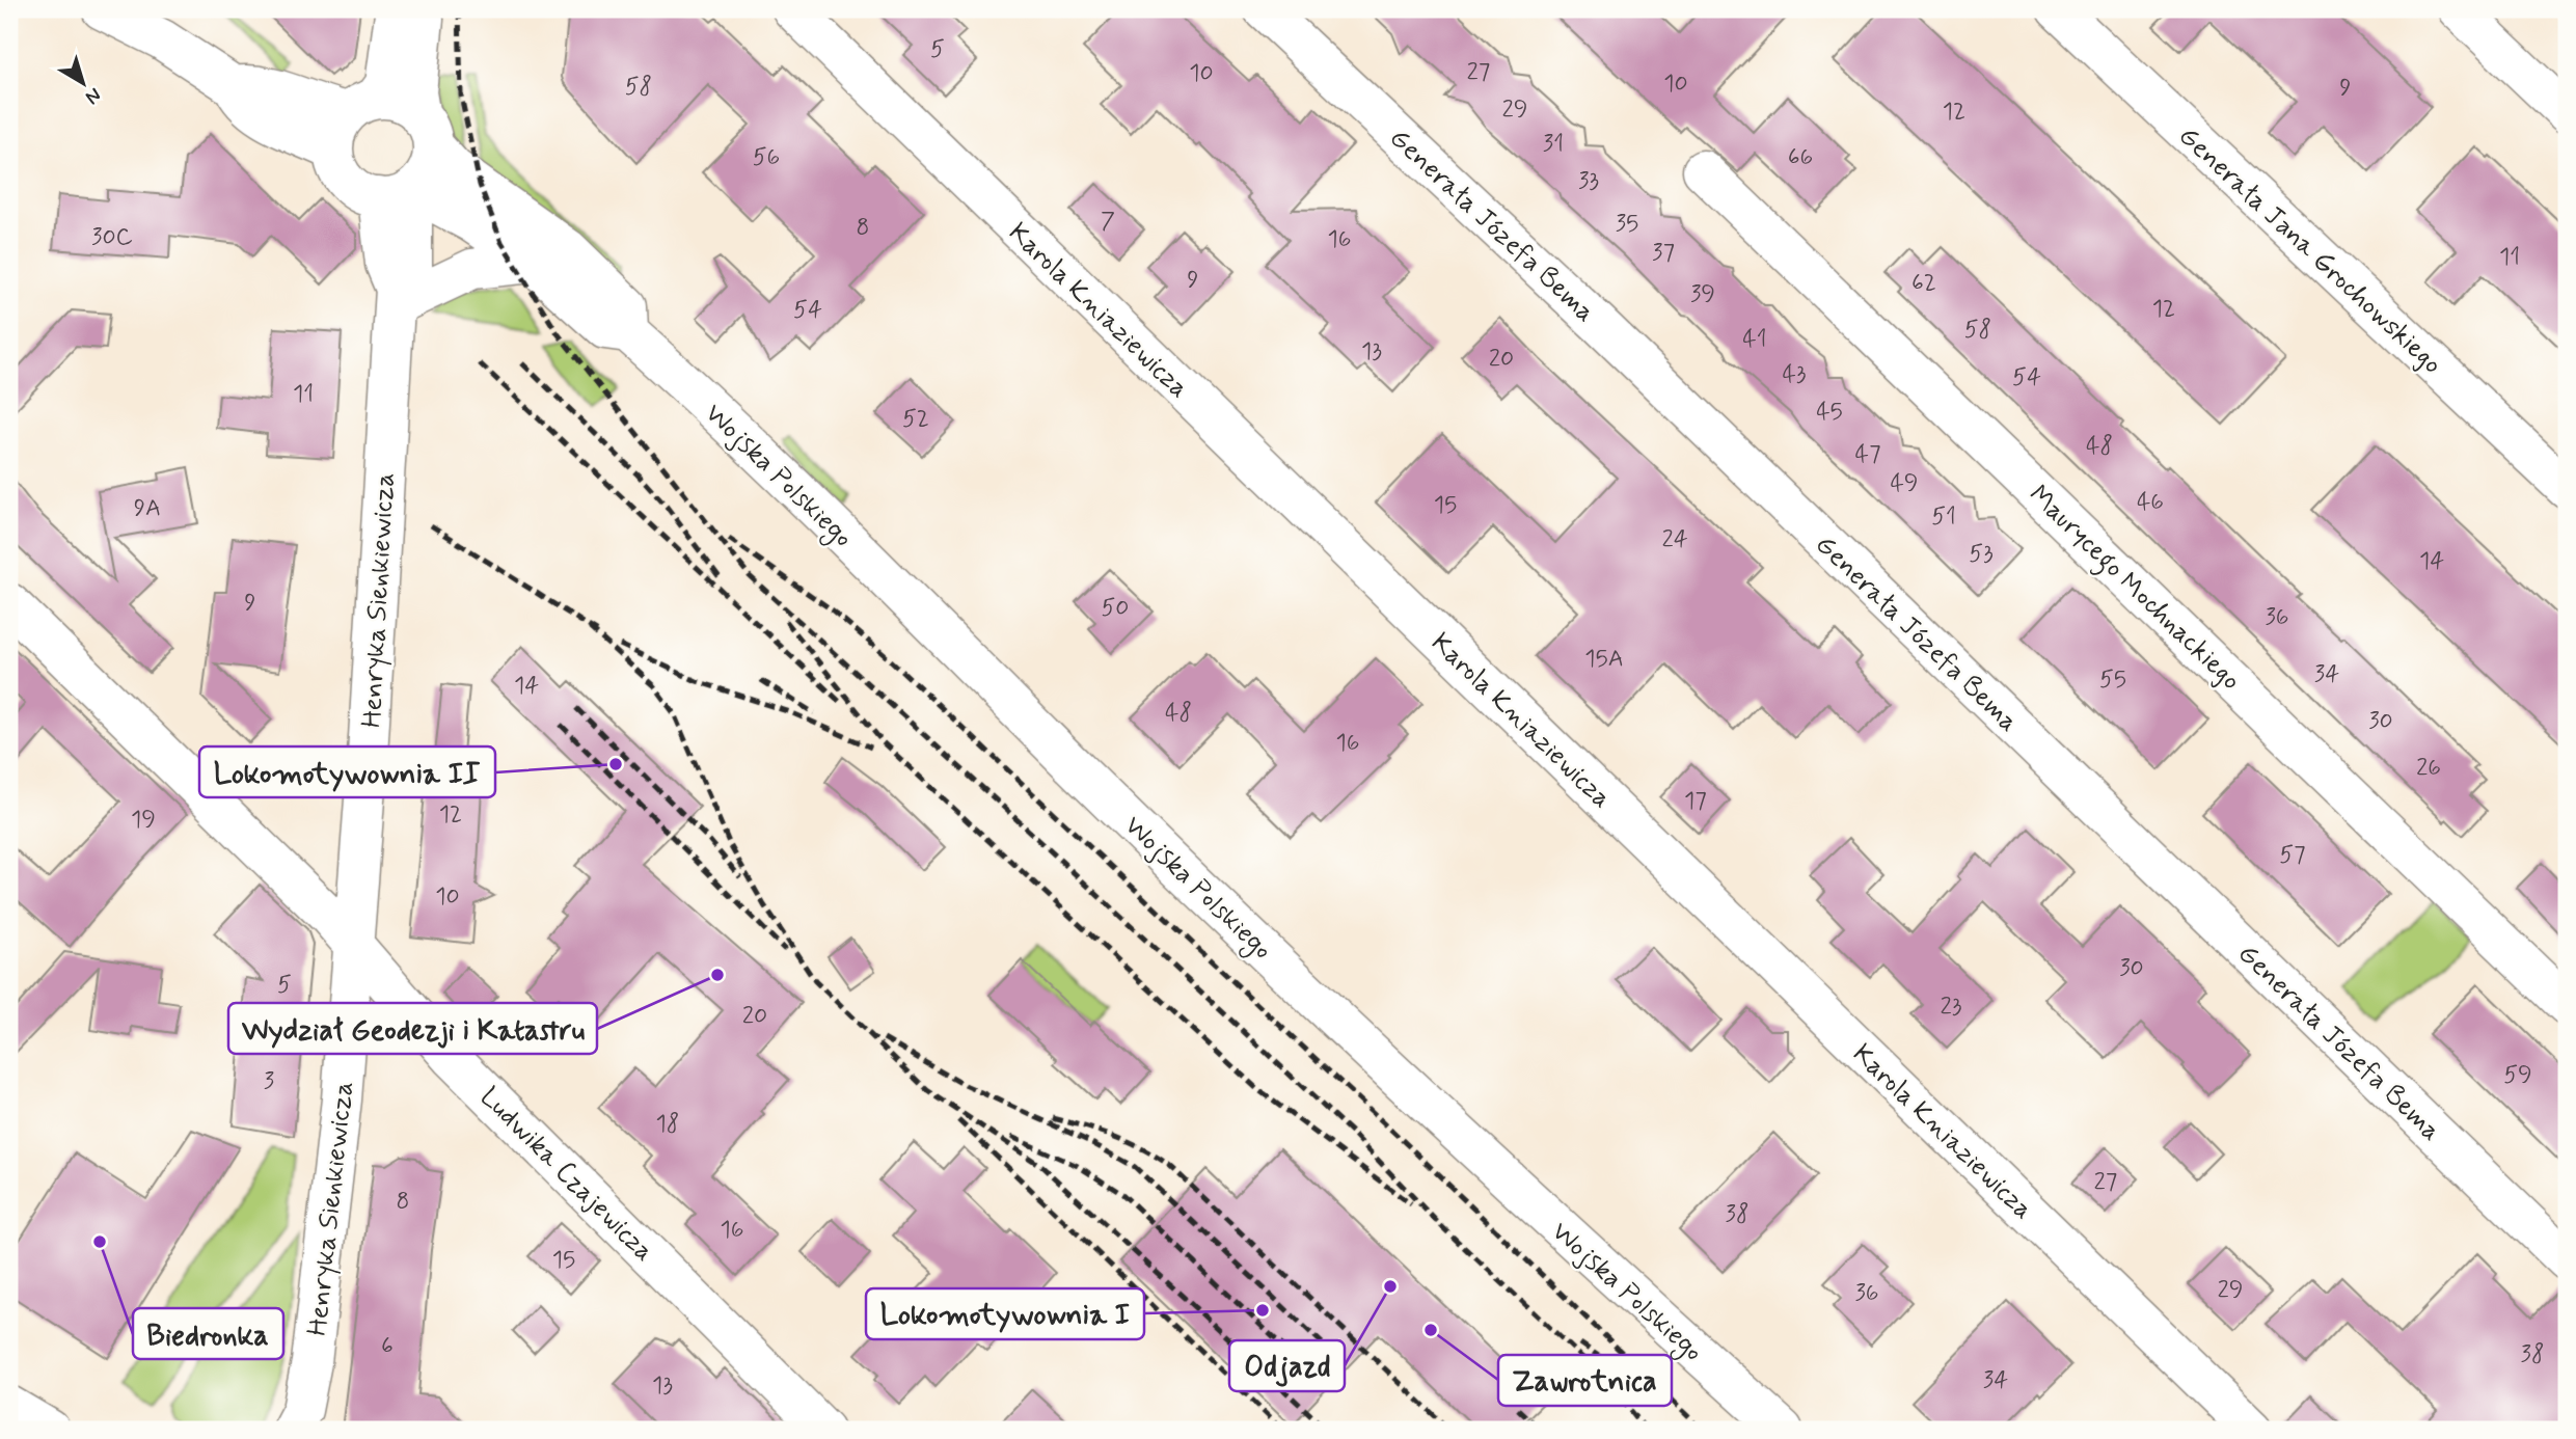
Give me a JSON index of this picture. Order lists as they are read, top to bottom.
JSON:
{
  "streets": {
    "street": [
      "Generała Józefa Bema",
      "Generała Jana Grochowskiego",
      "Karola Kniaziewicza",
      "Wojska Polskiego",
      "Maurycego Mochnackiego",
      "Henryka Sienkiewicza",
      "Ludwika Czajewicza"
    ]
  },
  "crossings": [
    ["Wojska Polskiego", "Henryka Sienkiewicza"],
    ["Henryka Sienkiewicza", "Ludwika Czajewicza"]
  ],
  "places": [
    "Lokomotywownia II",
    "Wydział Geodezji i Katastru",
    "Biedronka",
    "Odjazd",
    "Lokomotywownia I",
    "Zawrotnica"
  ],
  "house_numbers": [
    "5",
    "27",
    "10",
    "10",
    "58",
    "9",
    "29",
    "12",
    "31",
    "56",
    "66",
    "33",
    "7",
    "35",
    "8",
    "30C",
    "16",
    "37",
    "11",
    "9",
    "62",
    "39",
    "12",
    "54",
    "58",
    "41",
    "13",
    "20",
    "43",
    "54",
    "11",
    "45",
    "52",
    "48",
    "47",
    "49",
    "46",
    "15",
    "9A",
    "51",
    "24",
    "53",
    "14",
    "9",
    "50",
    "36",
    "15A",
    "34",
    "55",
    "14",
    "48",
    "30",
    "16",
    "26",
    "17",
    "12",
    "19",
    "57",
    "10",
    "30",
    "5",
    "23",
    "20",
    "59",
    "3",
    "18",
    "27",
    "8",
    "38",
    "16",
    "15",
    "29",
    "36",
    "6",
    "38",
    "34",
    "13"
  ],
  "north": "bottom right"
}
